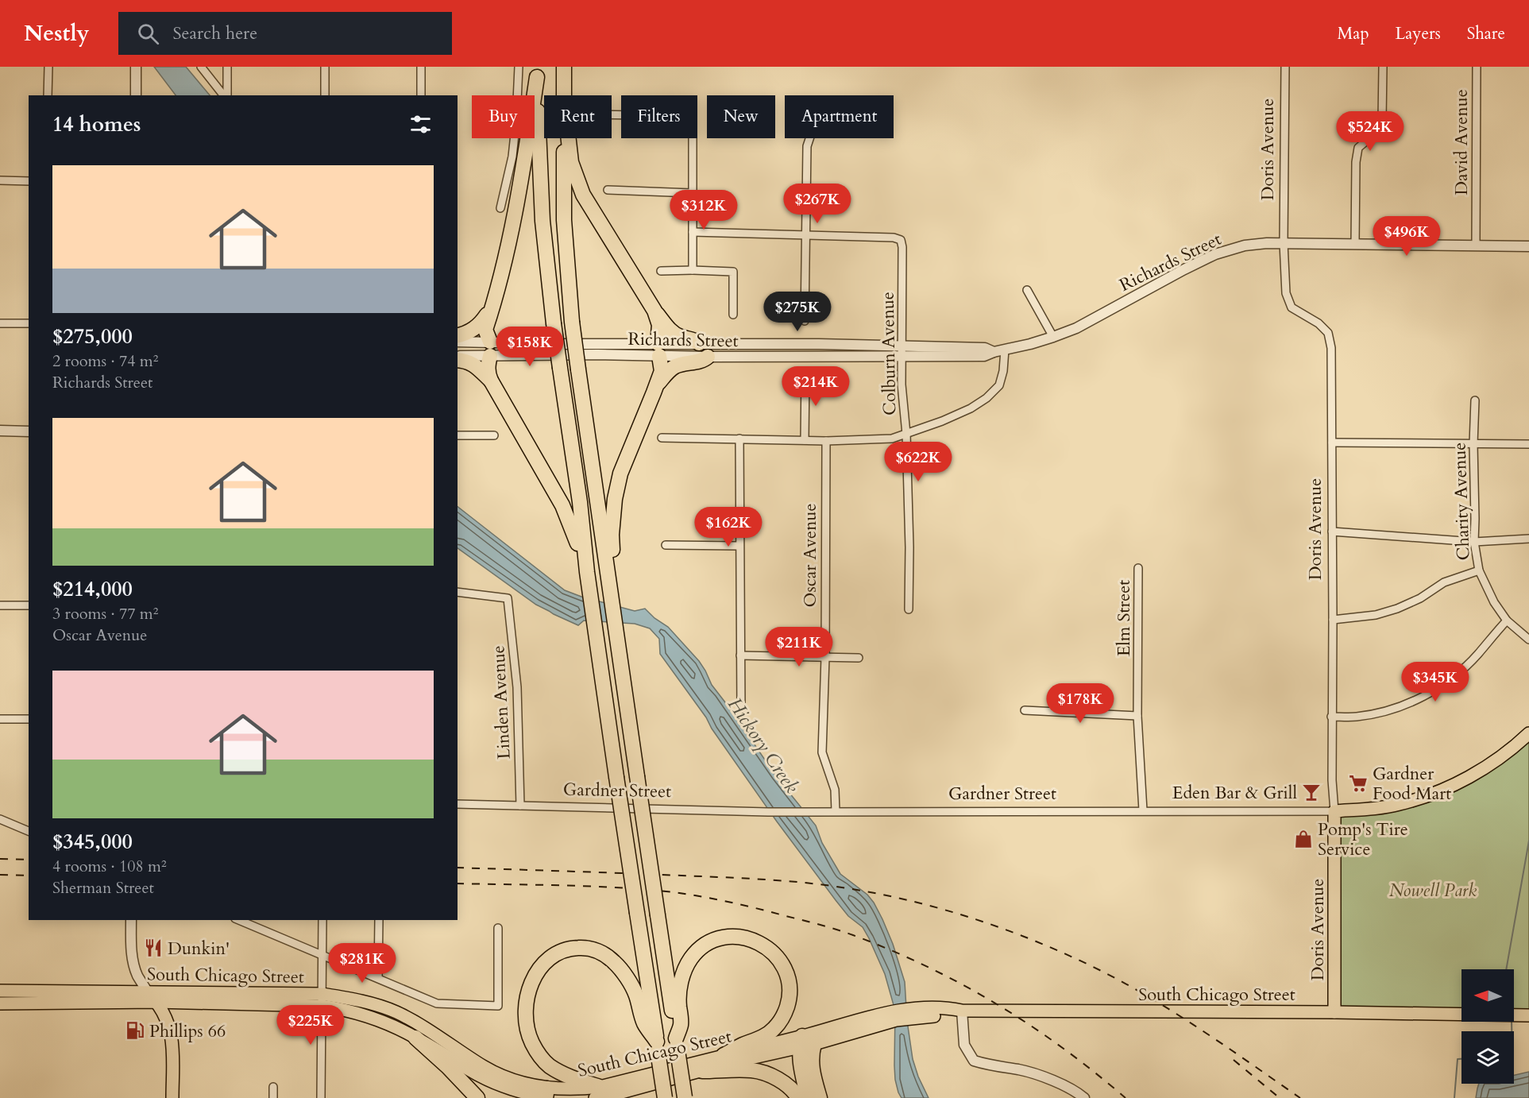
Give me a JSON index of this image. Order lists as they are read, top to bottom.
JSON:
{
  "streets": {
    "main road": ["Doris Avenue", "Gardner Street", "South Chicago Street"],
    "street": [
      "David Avenue",
      "Richards Street",
      "Colburn Avenue",
      "Charity Avenue",
      "Oscar Avenue",
      "Elm Street",
      "Linden Avenue"
    ]
  },
  "crossings": [
    ["David Avenue", "Richards Street"],
    ["Doris Avenue", "Richards Street"],
    ["Doris Avenue", "Gardner Street"],
    ["Doris Avenue", "South Chicago Street"],
    ["Richards Street", "Colburn Avenue"],
    ["Oscar Avenue", "Gardner Street"],
    ["Elm Street", "Gardner Street"],
    ["Linden Avenue", "Gardner Street"]
  ],
  "water": ["Hickory Creek"],
  "parks": ["Nowell Park"],
  "places": {
    "supermarket": ["Gardner Food Mart"],
    "bar": ["Eden Bar & Grill"],
    "shop": ["Pomp's Tire Service"],
    "restaurant": ["Dunkin'"],
    "fuel station": ["Phillips 66"]
  },
  "north": "left",
  "page": {
    "header": "Nestly",
    "search": "Search here",
    "nav": ["Map", "Layers", "Share"],
    "chip": [
      "Buy",
      "Rent",
      "Filters",
      "New",
      "Apartment"
    ],
    "heading": "14 homes",
    "price": [
      "$524K",
      "$267K",
      "$312K",
      "$496K",
      "$275K",
      "$158K",
      "$214K",
      "$622K",
      "$162K",
      "$211K",
      "$345K",
      "$178K",
      "$281K",
      "$225K"
    ],
    "list": [
      {
        "name": "$275,000",
        "note": "2 rooms · 74 m² · Richards Street"
      },
      {
        "name": "$214,000",
        "note": "3 rooms · 77 m² · Oscar Avenue"
      },
      {
        "name": "$345,000",
        "note": "4 rooms · 108 m² · Sherman Street"
      }
    ]
  }
}
